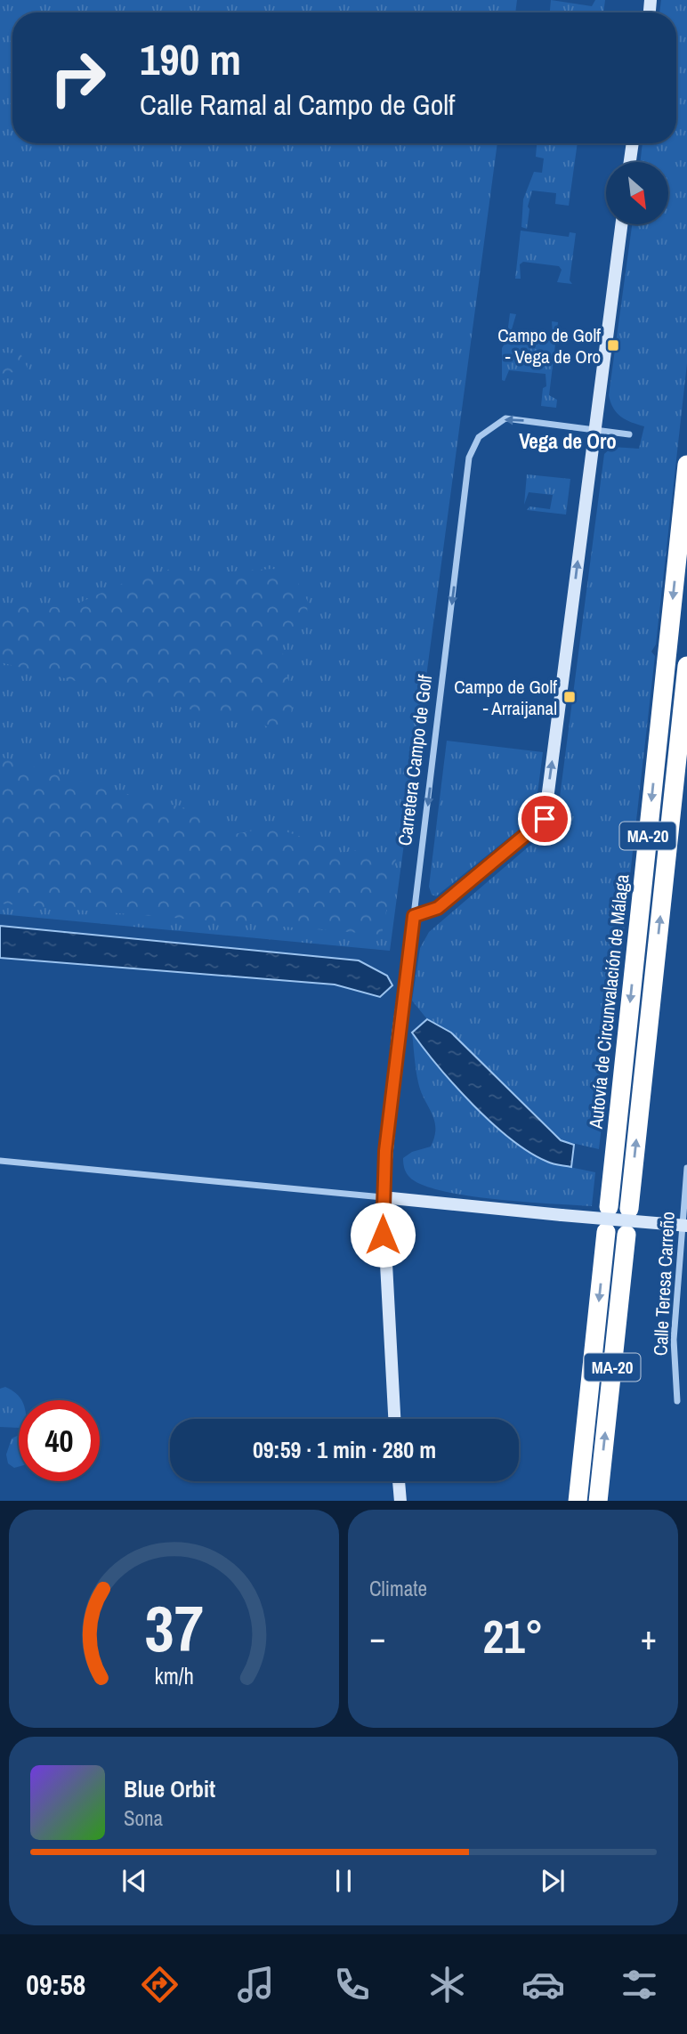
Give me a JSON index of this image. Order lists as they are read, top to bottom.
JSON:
{
  "streets": {
    "highway": ["MA-20", "Autovía de Circunvalación de Málaga"],
    "street": ["Carretera Campo de Golf", "Calle Teresa Carreño"]
  },
  "one_way": ["Carretera Campo de Golf"],
  "districts": ["Vega de Oro"],
  "places": {
    "transit": ["Campo de Golf - Vega de Oro", "Campo de Golf - Arraijanal"]
  },
  "north": "bottom right",
  "page": {
    "turn": ["190 m", "Calle Ramal al Campo de Golf"],
    "limit": "40",
    "trip": "09:59 · 1 min · 280 m",
    "tile": "Climate",
    "heat": ["−", "21°", "+"],
    "song": ["Blue Orbit", "Sona"],
    "tabs": "09:58",
    "gauge": ["37", "km/h"]
  }
}
